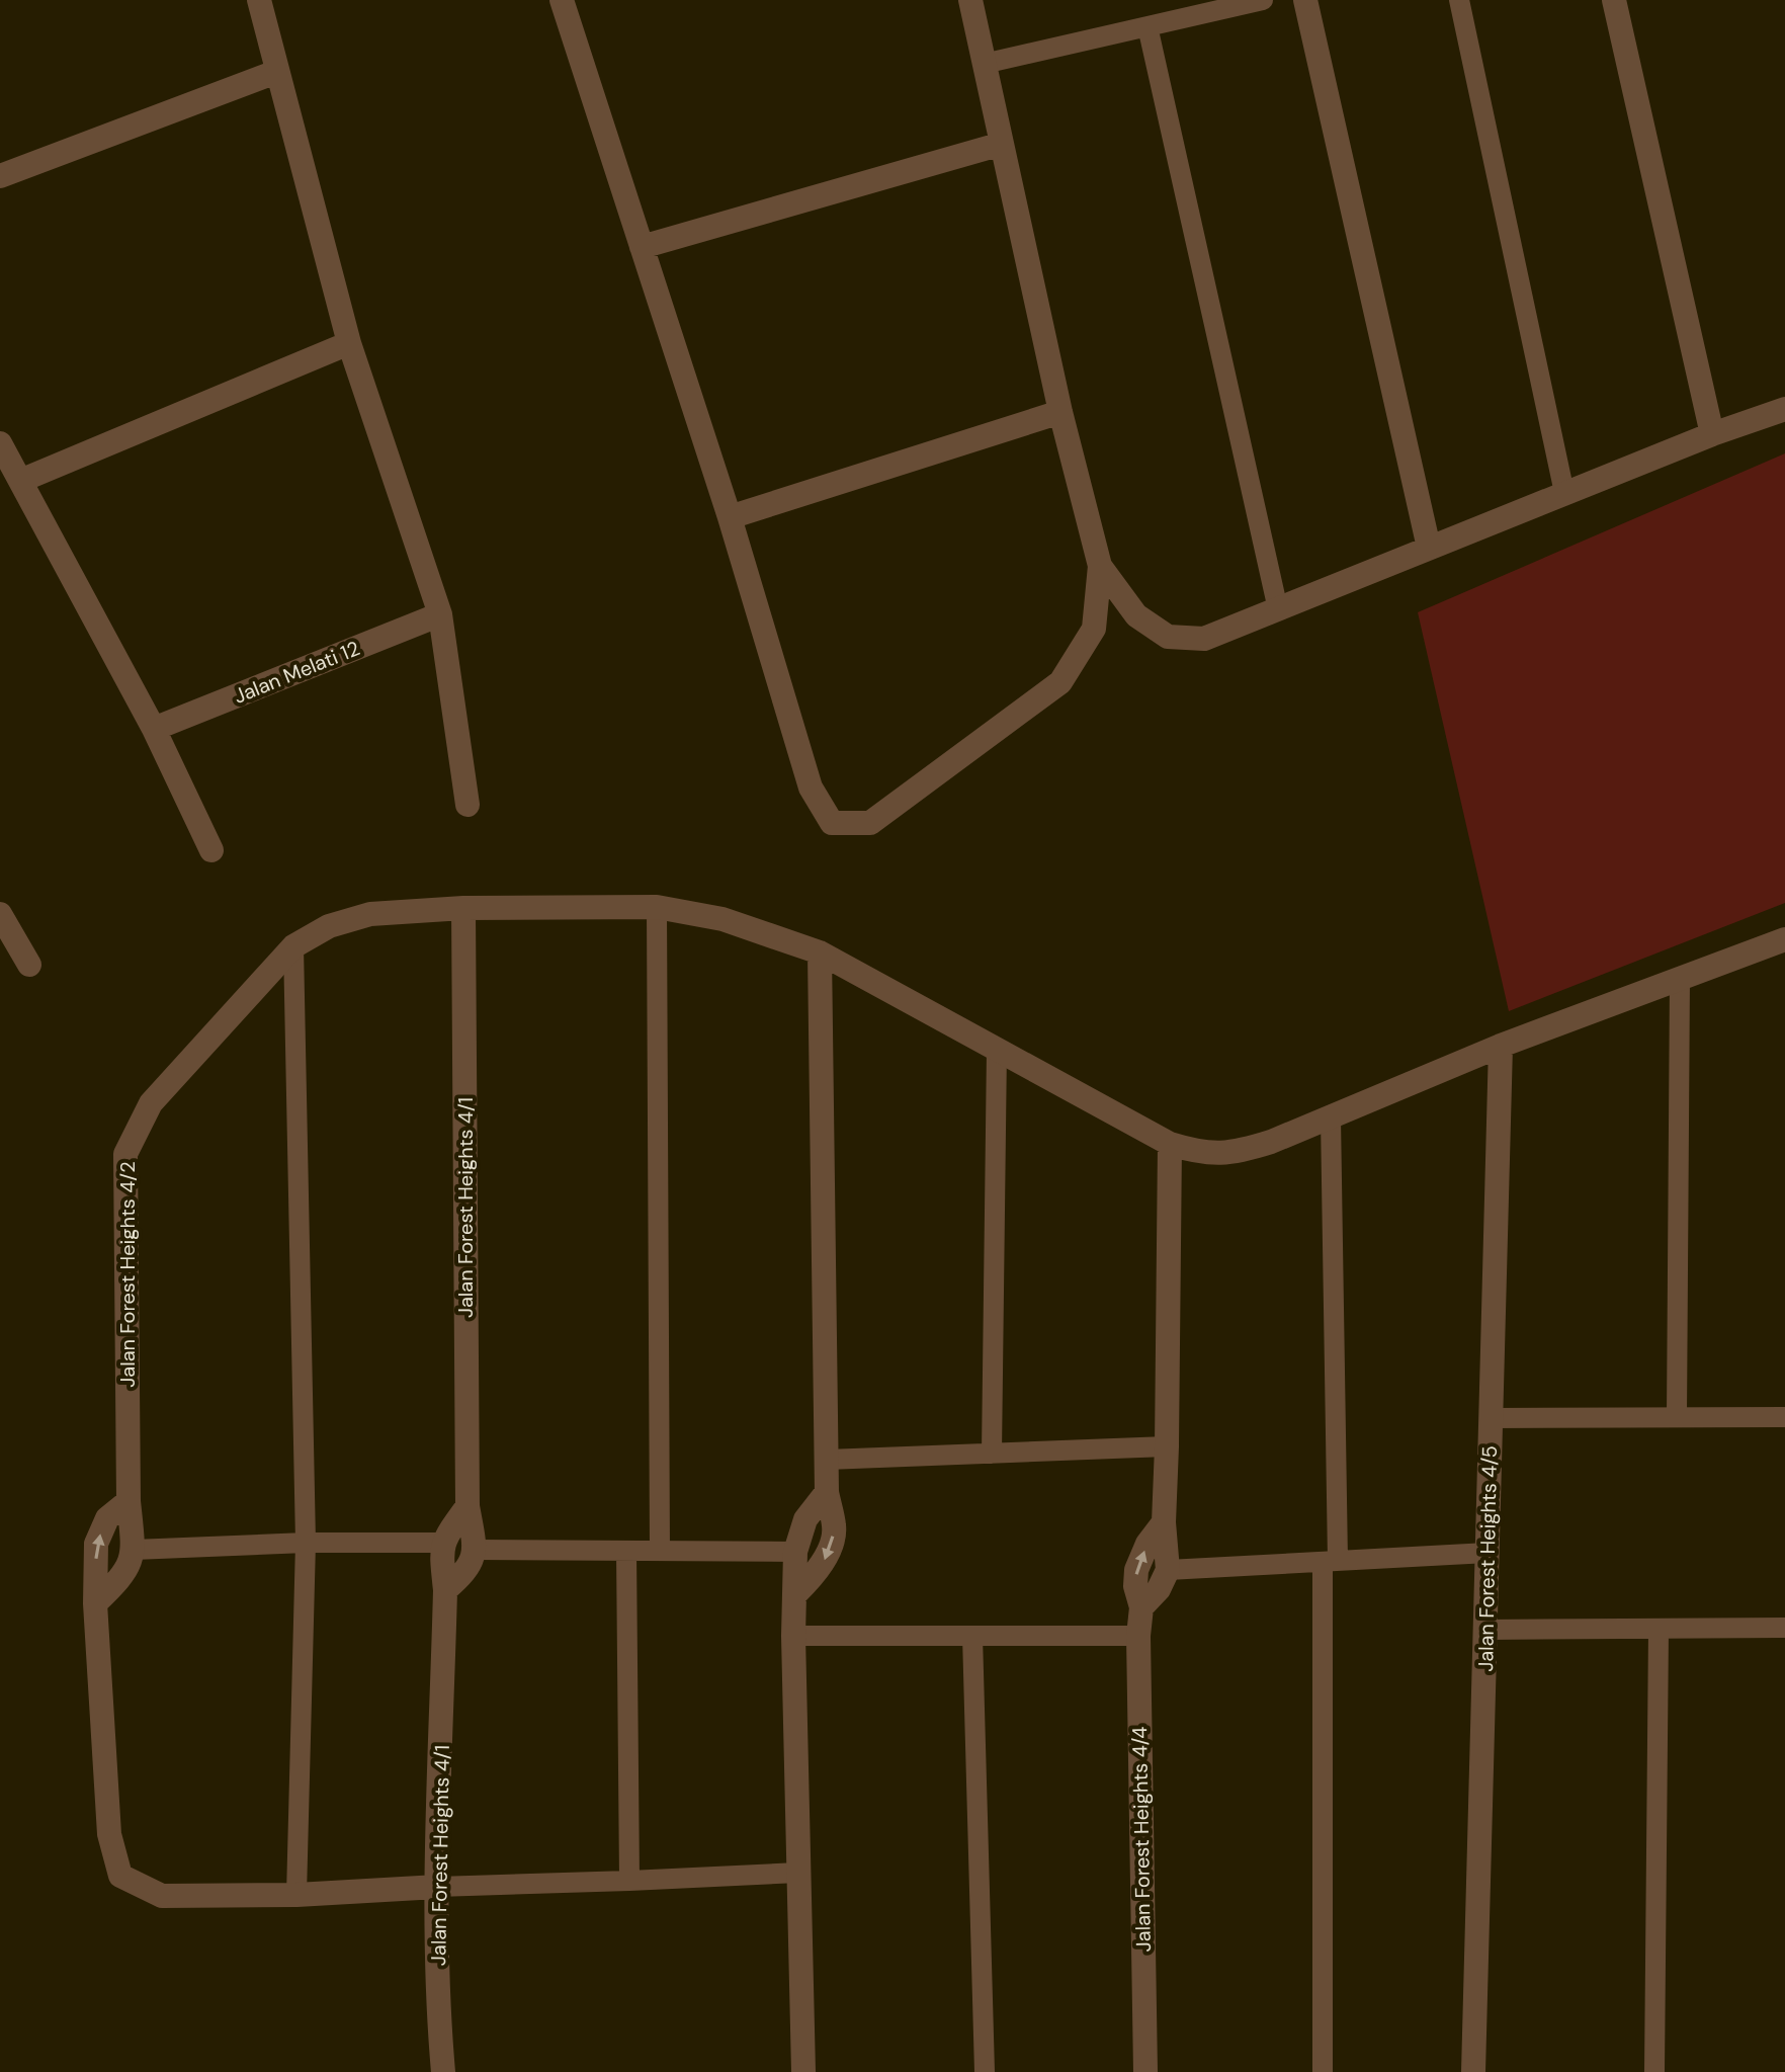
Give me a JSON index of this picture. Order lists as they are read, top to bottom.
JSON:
{
  "streets": {
    "street": [
      "Jalan Melati 12",
      "Jalan Forest Heights 4/1",
      "Jalan Forest Heights 4/2",
      "Jalan Forest Heights 4/5",
      "Jalan Forest Heights 4/4"
    ]
  },
  "crossings": [
    ["Jalan Forest Heights 4/1", "Jalan Forest Heights 4/2"],
    ["Jalan Forest Heights 4/2", "Jalan Forest Heights 4/5"]
  ]
}
